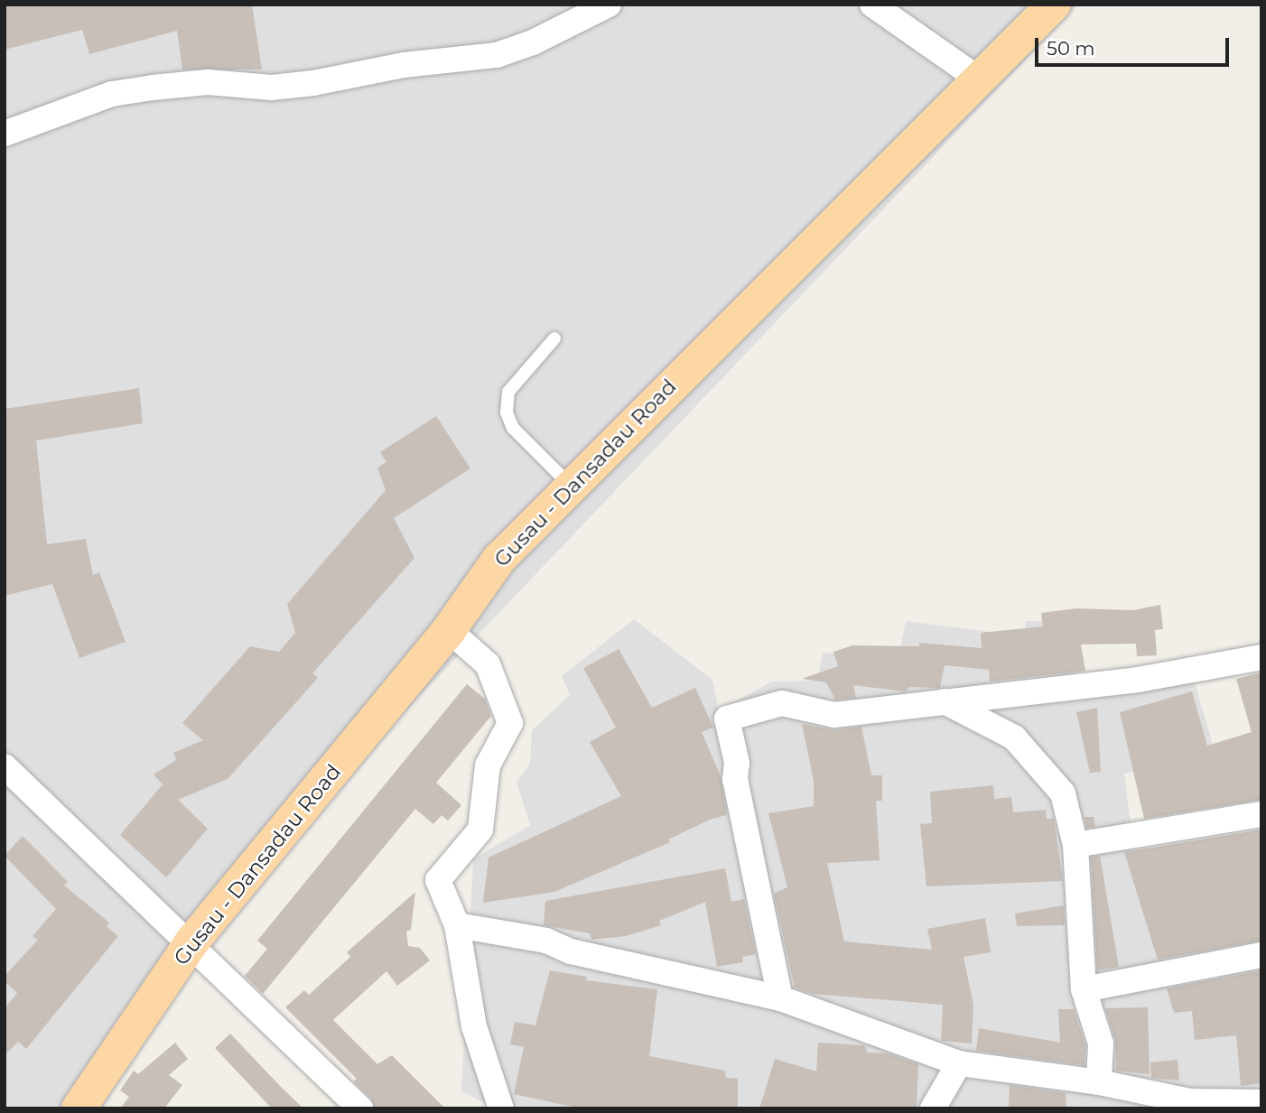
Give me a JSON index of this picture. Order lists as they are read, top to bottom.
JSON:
{
  "streets": {
    "main road": ["Gusau - Dansadau Road"]
  },
  "scale_bar": "50 m"
}
